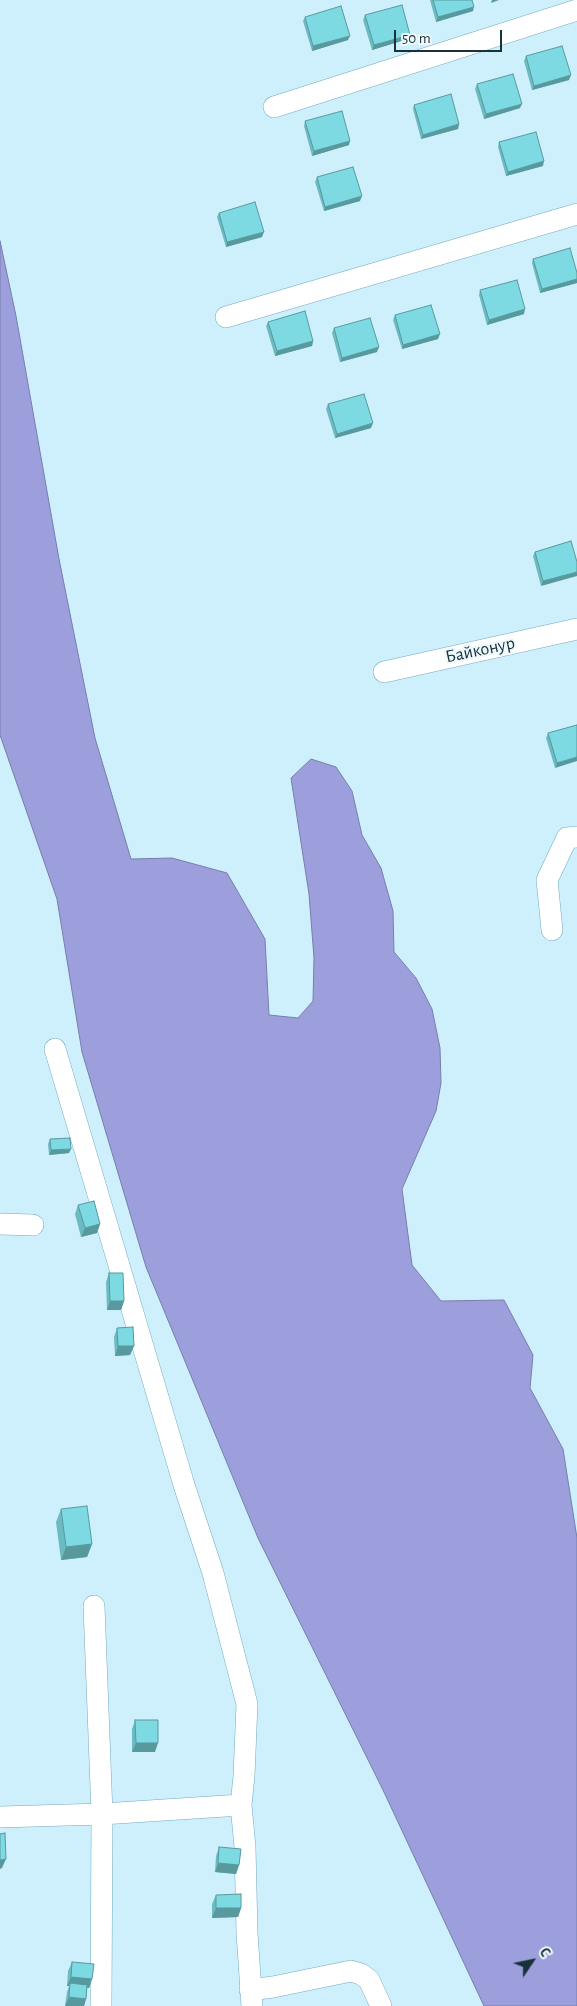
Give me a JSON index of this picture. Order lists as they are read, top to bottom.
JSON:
{
  "streets": {
    "street": ["Байконур"]
  },
  "scale_bar": "50 m",
  "north": "top right"
}
